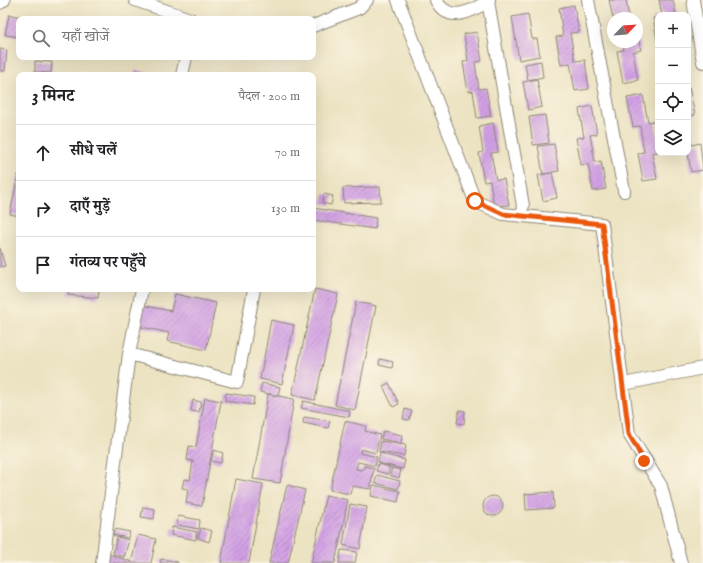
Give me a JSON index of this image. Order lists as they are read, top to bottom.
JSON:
{
  "north": "top right",
  "page": {
    "map_buttons": ["+", "−"],
    "search": "यहाँ खोजें",
    "heading": ["3 मिनट", "पैदल · 200 m"],
    "list": [
      ["सीधे चलें", "70 m"],
      ["दाएँ मुड़ें", "130 m"],
      "गंतव्य पर पहुँचे"
    ]
  }
}
